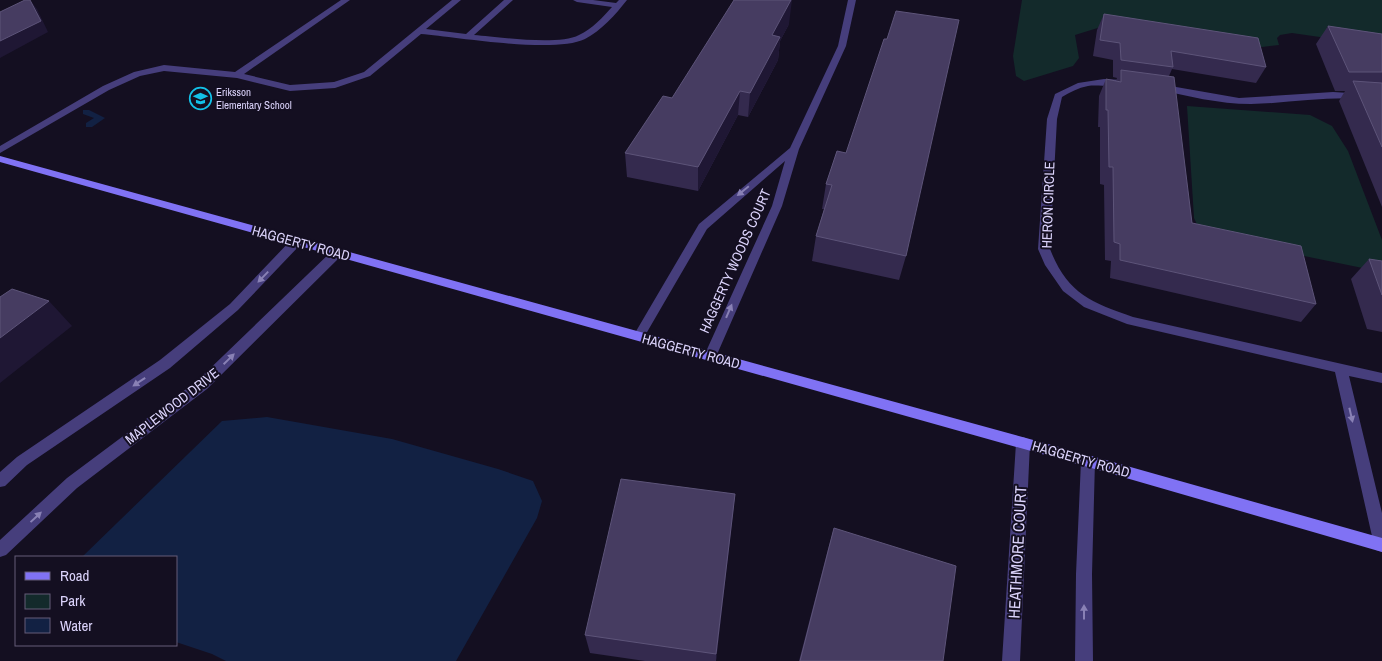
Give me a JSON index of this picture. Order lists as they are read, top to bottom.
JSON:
{
  "streets": {
    "main road": ["HAGGERTY ROAD"],
    "street": [
      "HERON CIRCLE",
      "HAGGERTY WOODS COURT",
      "MAPLEWOOD DRIVE",
      "HEATHMORE COURT"
    ]
  },
  "crossings": [
    ["HAGGERTY ROAD", "HAGGERTY WOODS COURT"],
    ["HAGGERTY ROAD", "MAPLEWOOD DRIVE"],
    ["HAGGERTY ROAD", "HEATHMORE COURT"]
  ],
  "places": {
    "school or university": ["Eriksson Elementary School"]
  },
  "legend": ["Road", "Park", "Water"]
}
